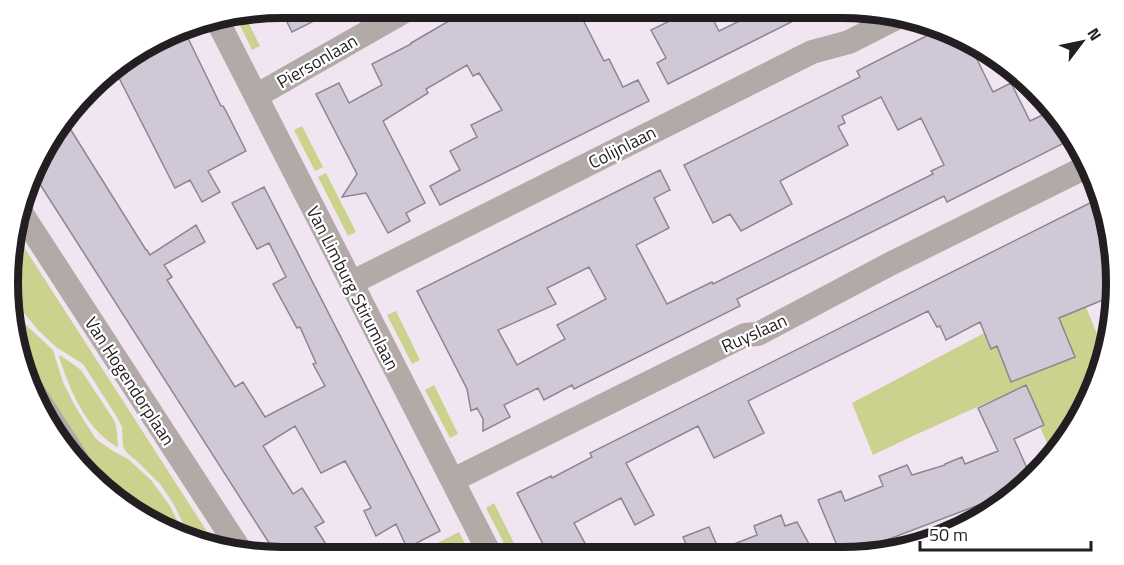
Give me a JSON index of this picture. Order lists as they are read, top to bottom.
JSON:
{
  "streets": {
    "street": [
      "Piersonlaan",
      "Colijnlaan",
      "Van Limburg Stirumlaan",
      "Ruyslaan",
      "Van Hogendorplaan"
    ]
  },
  "crossings": [
    ["Piersonlaan", "Van Limburg Stirumlaan"],
    ["Colijnlaan", "Van Limburg Stirumlaan"],
    ["Van Limburg Stirumlaan", "Ruyslaan"]
  ],
  "scale_bar": "50 m",
  "north": "top right"
}
